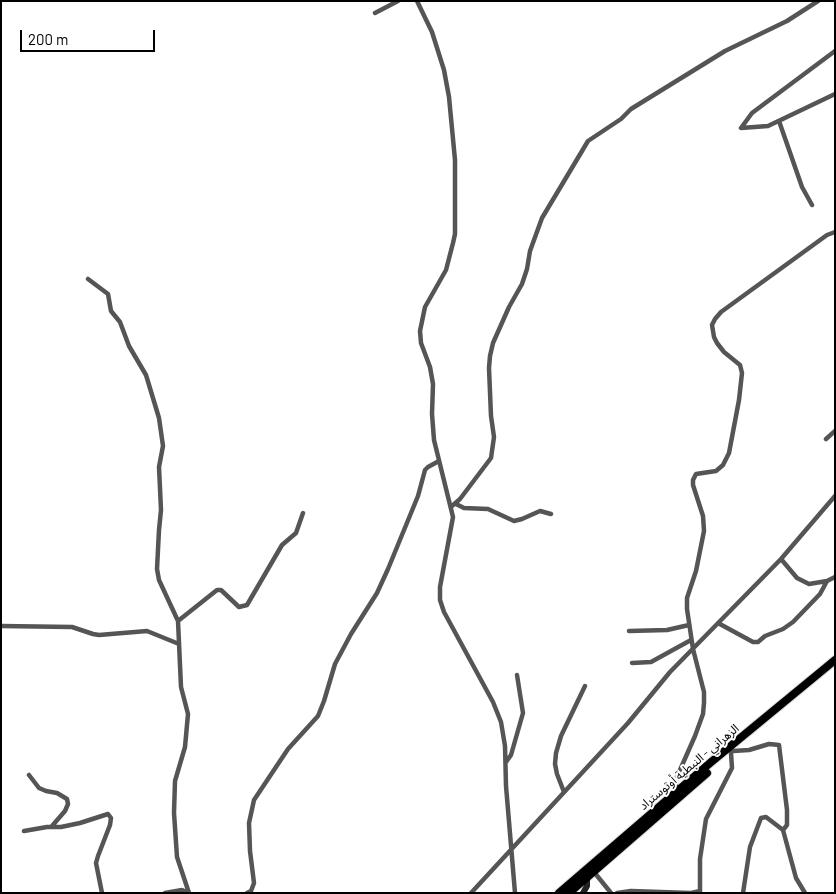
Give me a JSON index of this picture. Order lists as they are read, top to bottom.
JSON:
{
  "streets": {
    "highway": ["الزهراني - النبطية أوتوستراد"]
  },
  "scale_bar": "200 m"
}
